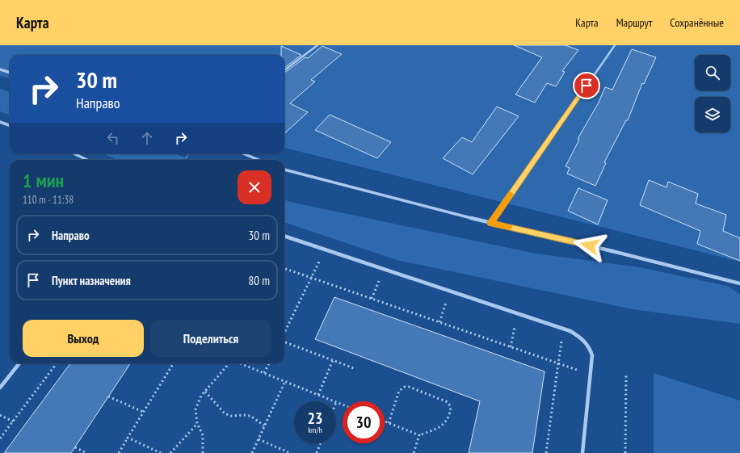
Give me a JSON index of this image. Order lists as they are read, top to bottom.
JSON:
{
  "page": {
    "header": "Карта",
    "nav": ["Карта", "Маршрут", "Сохранённые"],
    "turn": ["30 m", "Направо"],
    "heading": ["1 мин", "110 m · 11:38"],
    "list": [
      {
        "name": "Направо",
        "value": "30 m"
      },
      {
        "name": "Пункт назначения",
        "value": "80 m"
      }
    ],
    "buttons": ["Выход", "Поделиться"],
    "speed": "23 km/h",
    "limit": "30"
  }
}
